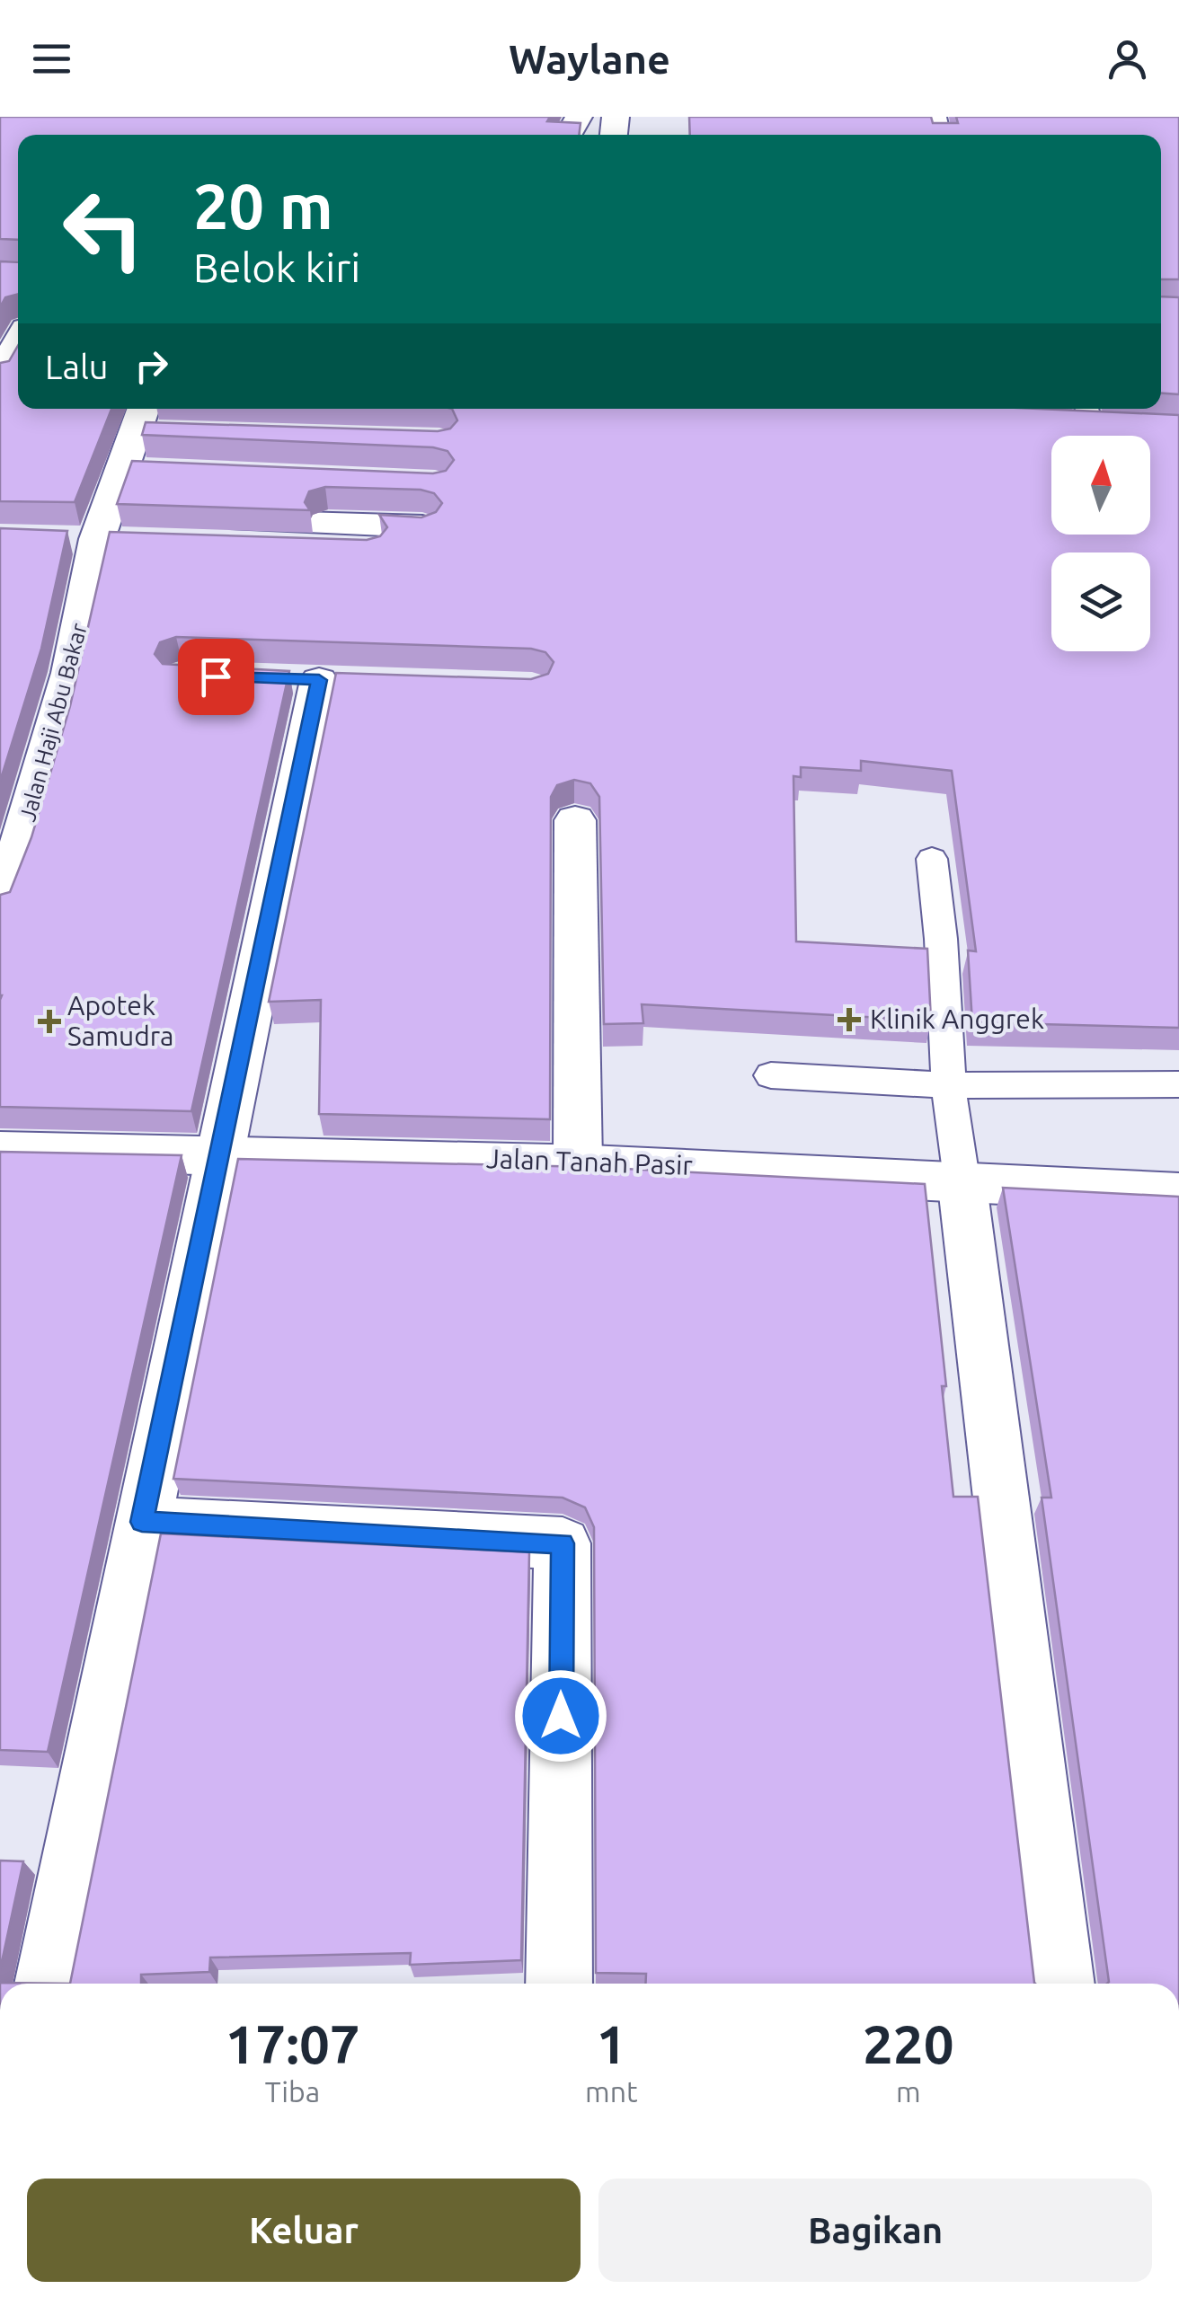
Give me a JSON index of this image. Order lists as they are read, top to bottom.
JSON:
{
  "streets": {
    "street": ["Jalan Haji Abu Bakar", "Jalan Tanah Pasir"]
  },
  "places": {
    "health": ["Klinik Anggrek", "Apotek Samudra"]
  },
  "north": "top",
  "page": {
    "header": "Waylane",
    "turn": ["20 m", "Belok kiri"],
    "then": "Lalu",
    "eta": [
      "17:07",
      "Tiba",
      "1",
      "mnt",
      "220",
      "m"
    ],
    "buttons": ["Keluar", "Bagikan"]
  }
}
